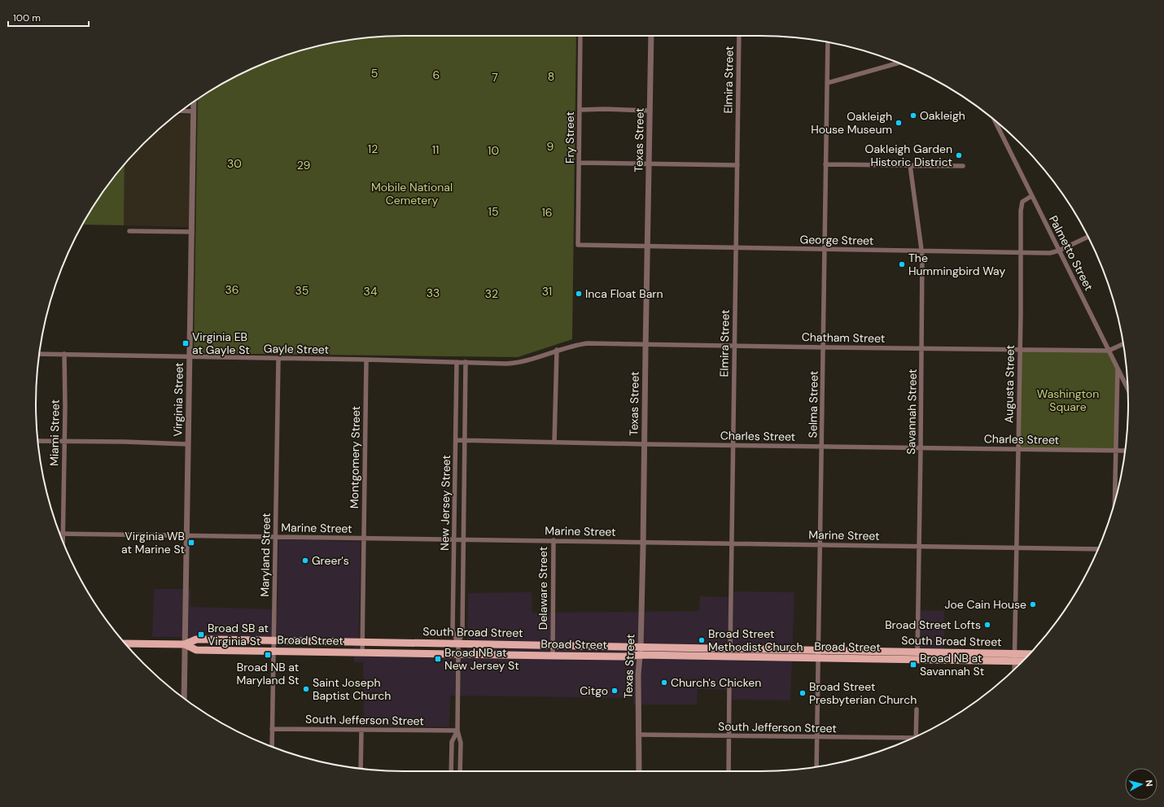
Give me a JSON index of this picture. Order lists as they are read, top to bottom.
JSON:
{
  "streets": {
    "main road": ["South Broad Street", "Broad Street"],
    "street": [
      "Elmira Street",
      "Fry Street",
      "Texas Street",
      "George Street",
      "Palmetto Street",
      "Chatham Street",
      "Gayle Street",
      "Augusta Street",
      "Virginia Street",
      "Selma Street",
      "Savannah Street",
      "Miami Street",
      "Charles Street",
      "Montgomery Street",
      "New Jersey Street",
      "Marine Street",
      "Maryland Street",
      "Delaware Street",
      "South Jefferson Street"
    ]
  },
  "crossings": [
    ["Elmira Street", "George Street"],
    ["Elmira Street", "Chatham Street"],
    ["Elmira Street", "Charles Street"],
    ["Elmira Street", "Marine Street"],
    ["Elmira Street", "Broad Street"],
    ["Fry Street", "George Street"],
    ["Texas Street", "George Street"],
    ["Texas Street", "Chatham Street"],
    ["Texas Street", "Charles Street"],
    ["Texas Street", "Marine Street"],
    ["Texas Street", "South Broad Street"],
    ["Texas Street", "Broad Street"],
    ["Texas Street", "South Jefferson Street"],
    ["George Street", "Palmetto Street"],
    ["George Street", "Augusta Street"],
    ["George Street", "Selma Street"],
    ["George Street", "Savannah Street"],
    ["Palmetto Street", "Chatham Street"],
    ["Palmetto Street", "Augusta Street"],
    ["Chatham Street", "Gayle Street"],
    ["Chatham Street", "Augusta Street"],
    ["Chatham Street", "Selma Street"],
    ["Chatham Street", "Savannah Street"],
    ["Gayle Street", "Virginia Street"],
    ["Gayle Street", "Miami Street"],
    ["Gayle Street", "Montgomery Street"],
    ["Gayle Street", "New Jersey Street"],
    ["Gayle Street", "Maryland Street"],
    ["Augusta Street", "Charles Street"],
    ["Augusta Street", "Marine Street"],
    ["Augusta Street", "South Broad Street"],
    ["Augusta Street", "Broad Street"],
    ["Virginia Street", "Marine Street"],
    ["Virginia Street", "South Broad Street"],
    ["Virginia Street", "Broad Street"],
    ["Selma Street", "Charles Street"],
    ["Selma Street", "Marine Street"],
    ["Selma Street", "Broad Street"],
    ["Selma Street", "South Jefferson Street"],
    ["Savannah Street", "Charles Street"],
    ["Savannah Street", "Marine Street"],
    ["Savannah Street", "Broad Street"],
    ["Miami Street", "Marine Street"],
    ["Charles Street", "New Jersey Street"],
    ["Montgomery Street", "Marine Street"],
    ["Montgomery Street", "South Broad Street"],
    ["Montgomery Street", "Broad Street"],
    ["New Jersey Street", "Marine Street"],
    ["New Jersey Street", "South Broad Street"],
    ["New Jersey Street", "Broad Street"],
    ["New Jersey Street", "South Jefferson Street"],
    ["Marine Street", "Maryland Street"],
    ["Marine Street", "Delaware Street"],
    ["Maryland Street", "South Broad Street"],
    ["Maryland Street", "Broad Street"],
    ["Maryland Street", "South Jefferson Street"],
    ["Delaware Street", "South Broad Street"],
    ["Delaware Street", "Broad Street"],
    ["South Broad Street", "Broad Street"]
  ],
  "parks": [
    "5",
    "6",
    "8",
    "7",
    "9",
    "12",
    "11",
    "10",
    "30",
    "29",
    "Mobile National Cemetery",
    "15",
    "16",
    "36",
    "35",
    "34",
    "31",
    "33",
    "32",
    "Washington Square"
  ],
  "places": {
    "other": [
      "Oakleigh",
      "Oakleigh House Museum",
      "Oakleigh Garden Historic District",
      "The Hummingbird Way",
      "Inca Float Barn",
      "Greer's",
      "Joe Cain House",
      "Broad Street Lofts",
      "Broad Street Methodist Church",
      "Church's Chicken",
      "Saint Joseph Baptist Church",
      "Citgo",
      "Broad Street Presbyterian Church"
    ],
    "transit": [
      "Virginia EB at Gayle St",
      "Virginia WB at Marine St",
      "Broad SB at Virginia St",
      "Broad NB at Maryland St",
      "Broad NB at New Jersey St",
      "Broad NB at Savannah St"
    ]
  },
  "scale_bar": "100 m",
  "north": "right"
}
